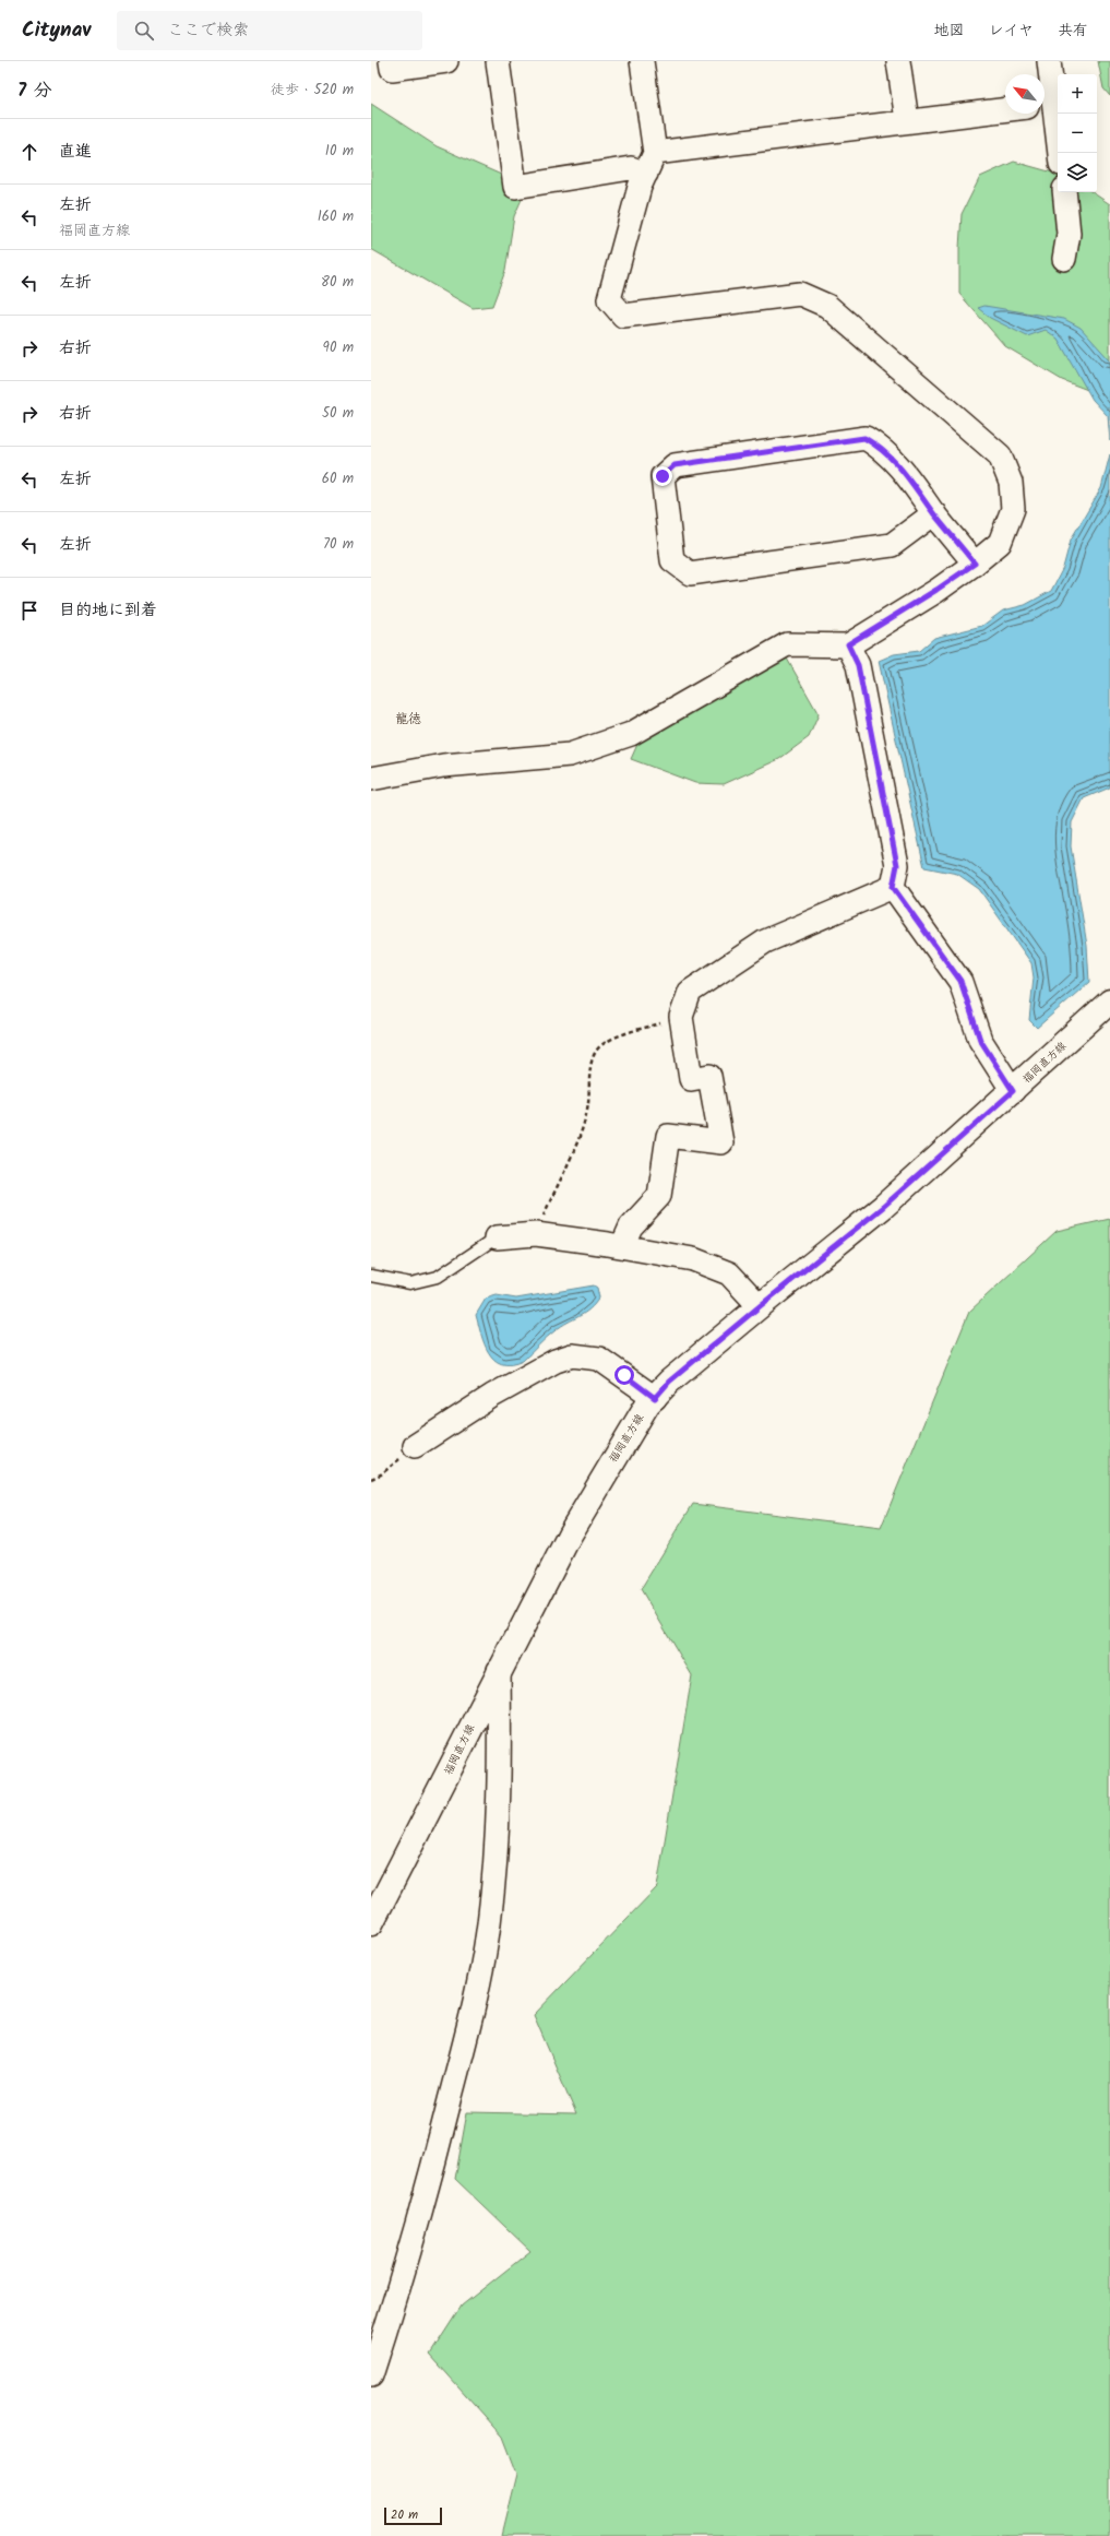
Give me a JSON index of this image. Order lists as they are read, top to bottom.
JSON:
{
  "streets": {
    "main road": ["福岡直方線"]
  },
  "districts": ["龍徳"],
  "scale_bar": "20 m",
  "north": "top left",
  "page": {
    "header": "Citynav",
    "search": "ここで検索",
    "nav": ["地図", "レイヤ", "共有"],
    "heading": ["7 分", "徒歩 · 520 m"],
    "map_buttons": ["+", "−"],
    "list": [
      ["直進", "10 m"],
      ["左折", "福岡直方線", "160 m"],
      ["左折", "80 m"],
      ["右折", "90 m"],
      ["右折", "50 m"],
      ["左折", "60 m"],
      ["左折", "70 m"],
      "目的地に到着"
    ],
    "scale": "20 m"
  }
}
